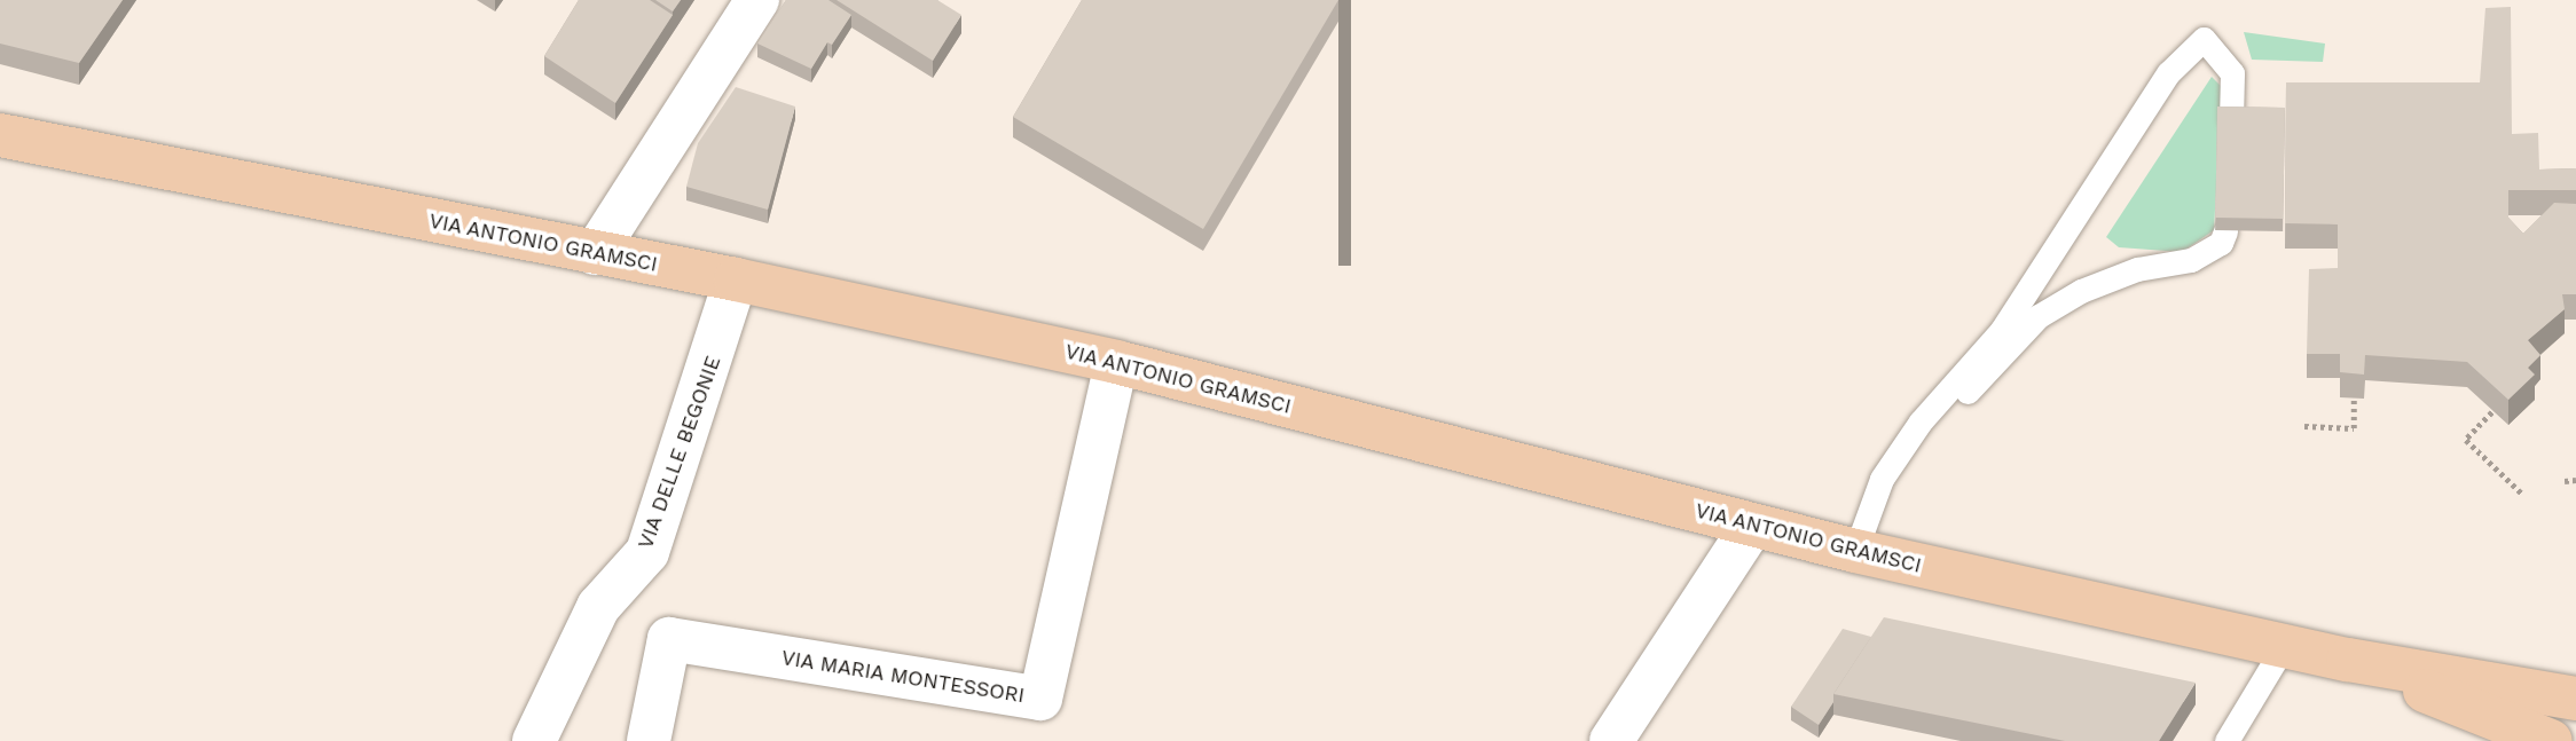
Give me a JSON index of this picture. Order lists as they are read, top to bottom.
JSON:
{
  "streets": {
    "main road": ["VIA ANTONIO GRAMSCI"],
    "street": ["VIA DELLE BEGONIE", "VIA MARIA MONTESSORI"]
  },
  "crossings": [
    ["VIA ANTONIO GRAMSCI", "VIA DELLE BEGONIE"],
    ["VIA ANTONIO GRAMSCI", "VIA MARIA MONTESSORI"]
  ]
}
